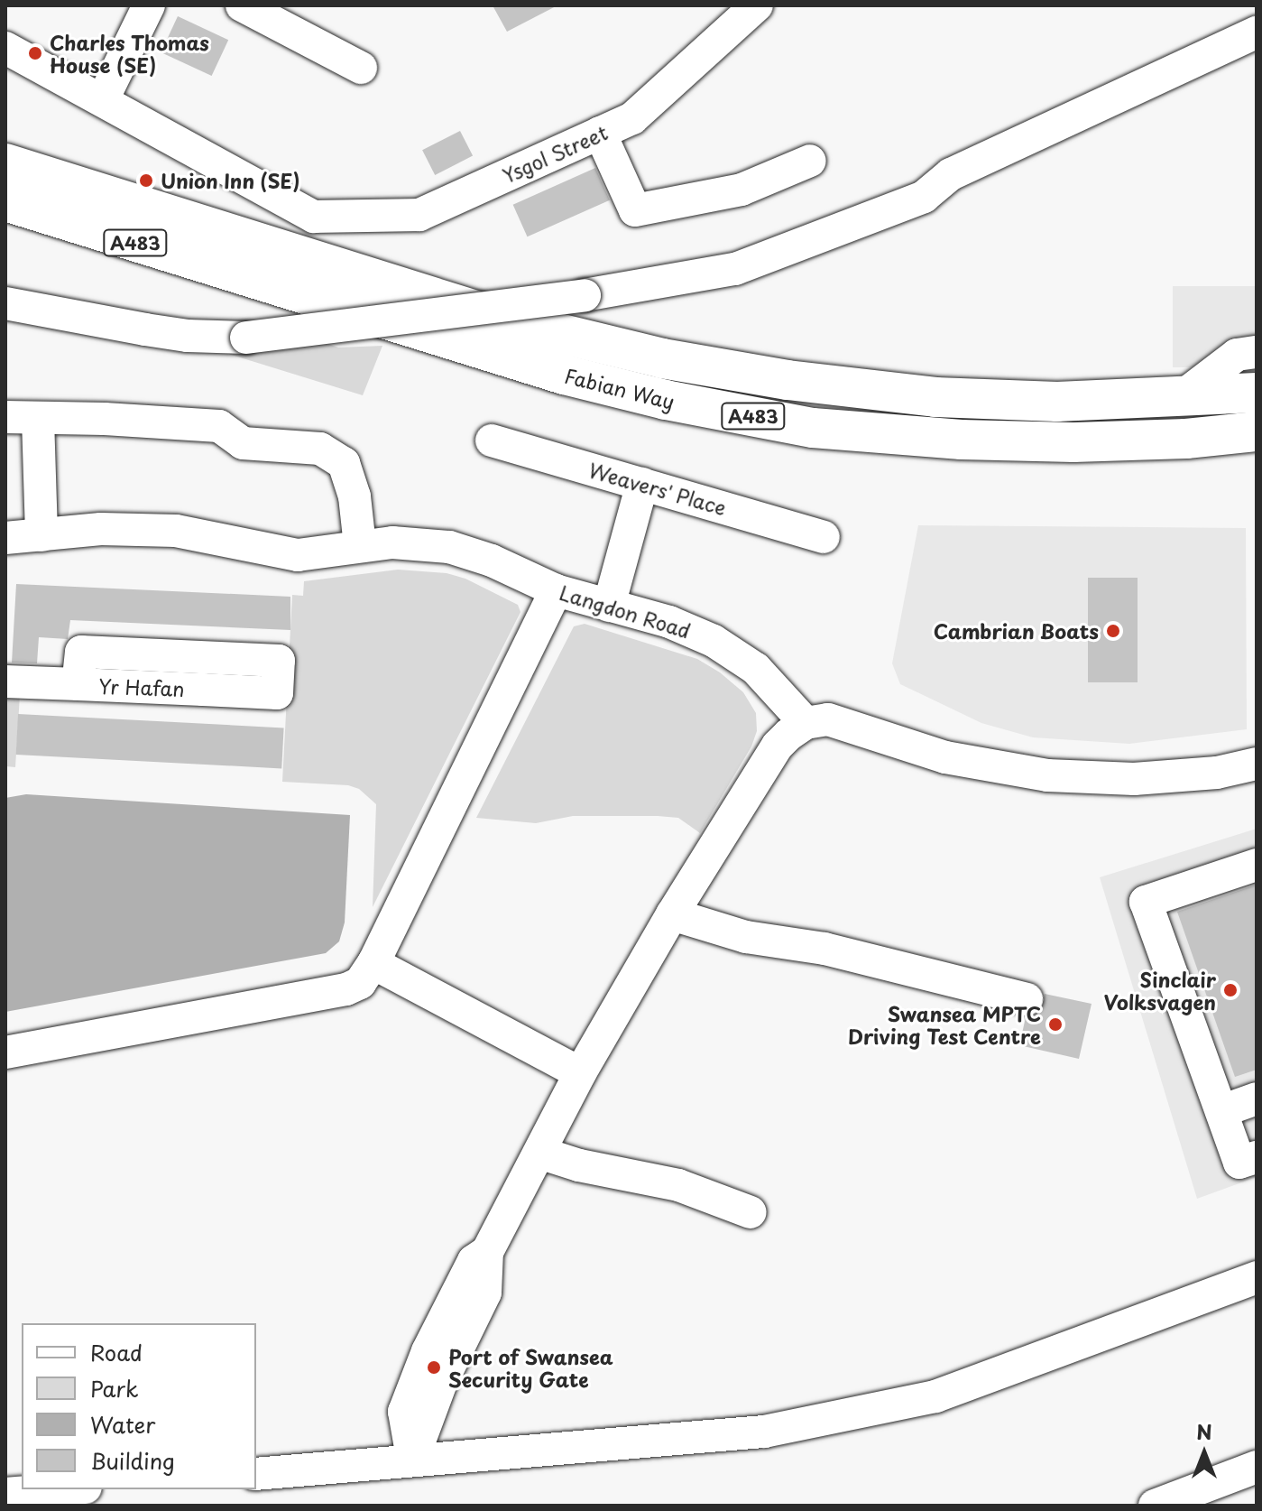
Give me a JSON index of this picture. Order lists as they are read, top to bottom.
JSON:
{
  "streets": {
    "highway": ["A483", "Fabian Way"],
    "street": [
      "Ysgol Street",
      "Weavers' Place",
      "Langdon Road",
      "Yr Hafan"
    ]
  },
  "places": [
    "Charles Thomas House (SE)",
    "Union Inn (SE)",
    "Cambrian Boats",
    "Sinclair Volksvagen",
    "Swansea MPTC Driving Test Centre",
    "Port of Swansea Security Gate"
  ],
  "legend": [
    "Road",
    "Park",
    "Water",
    "Building"
  ],
  "north": "top"
}
